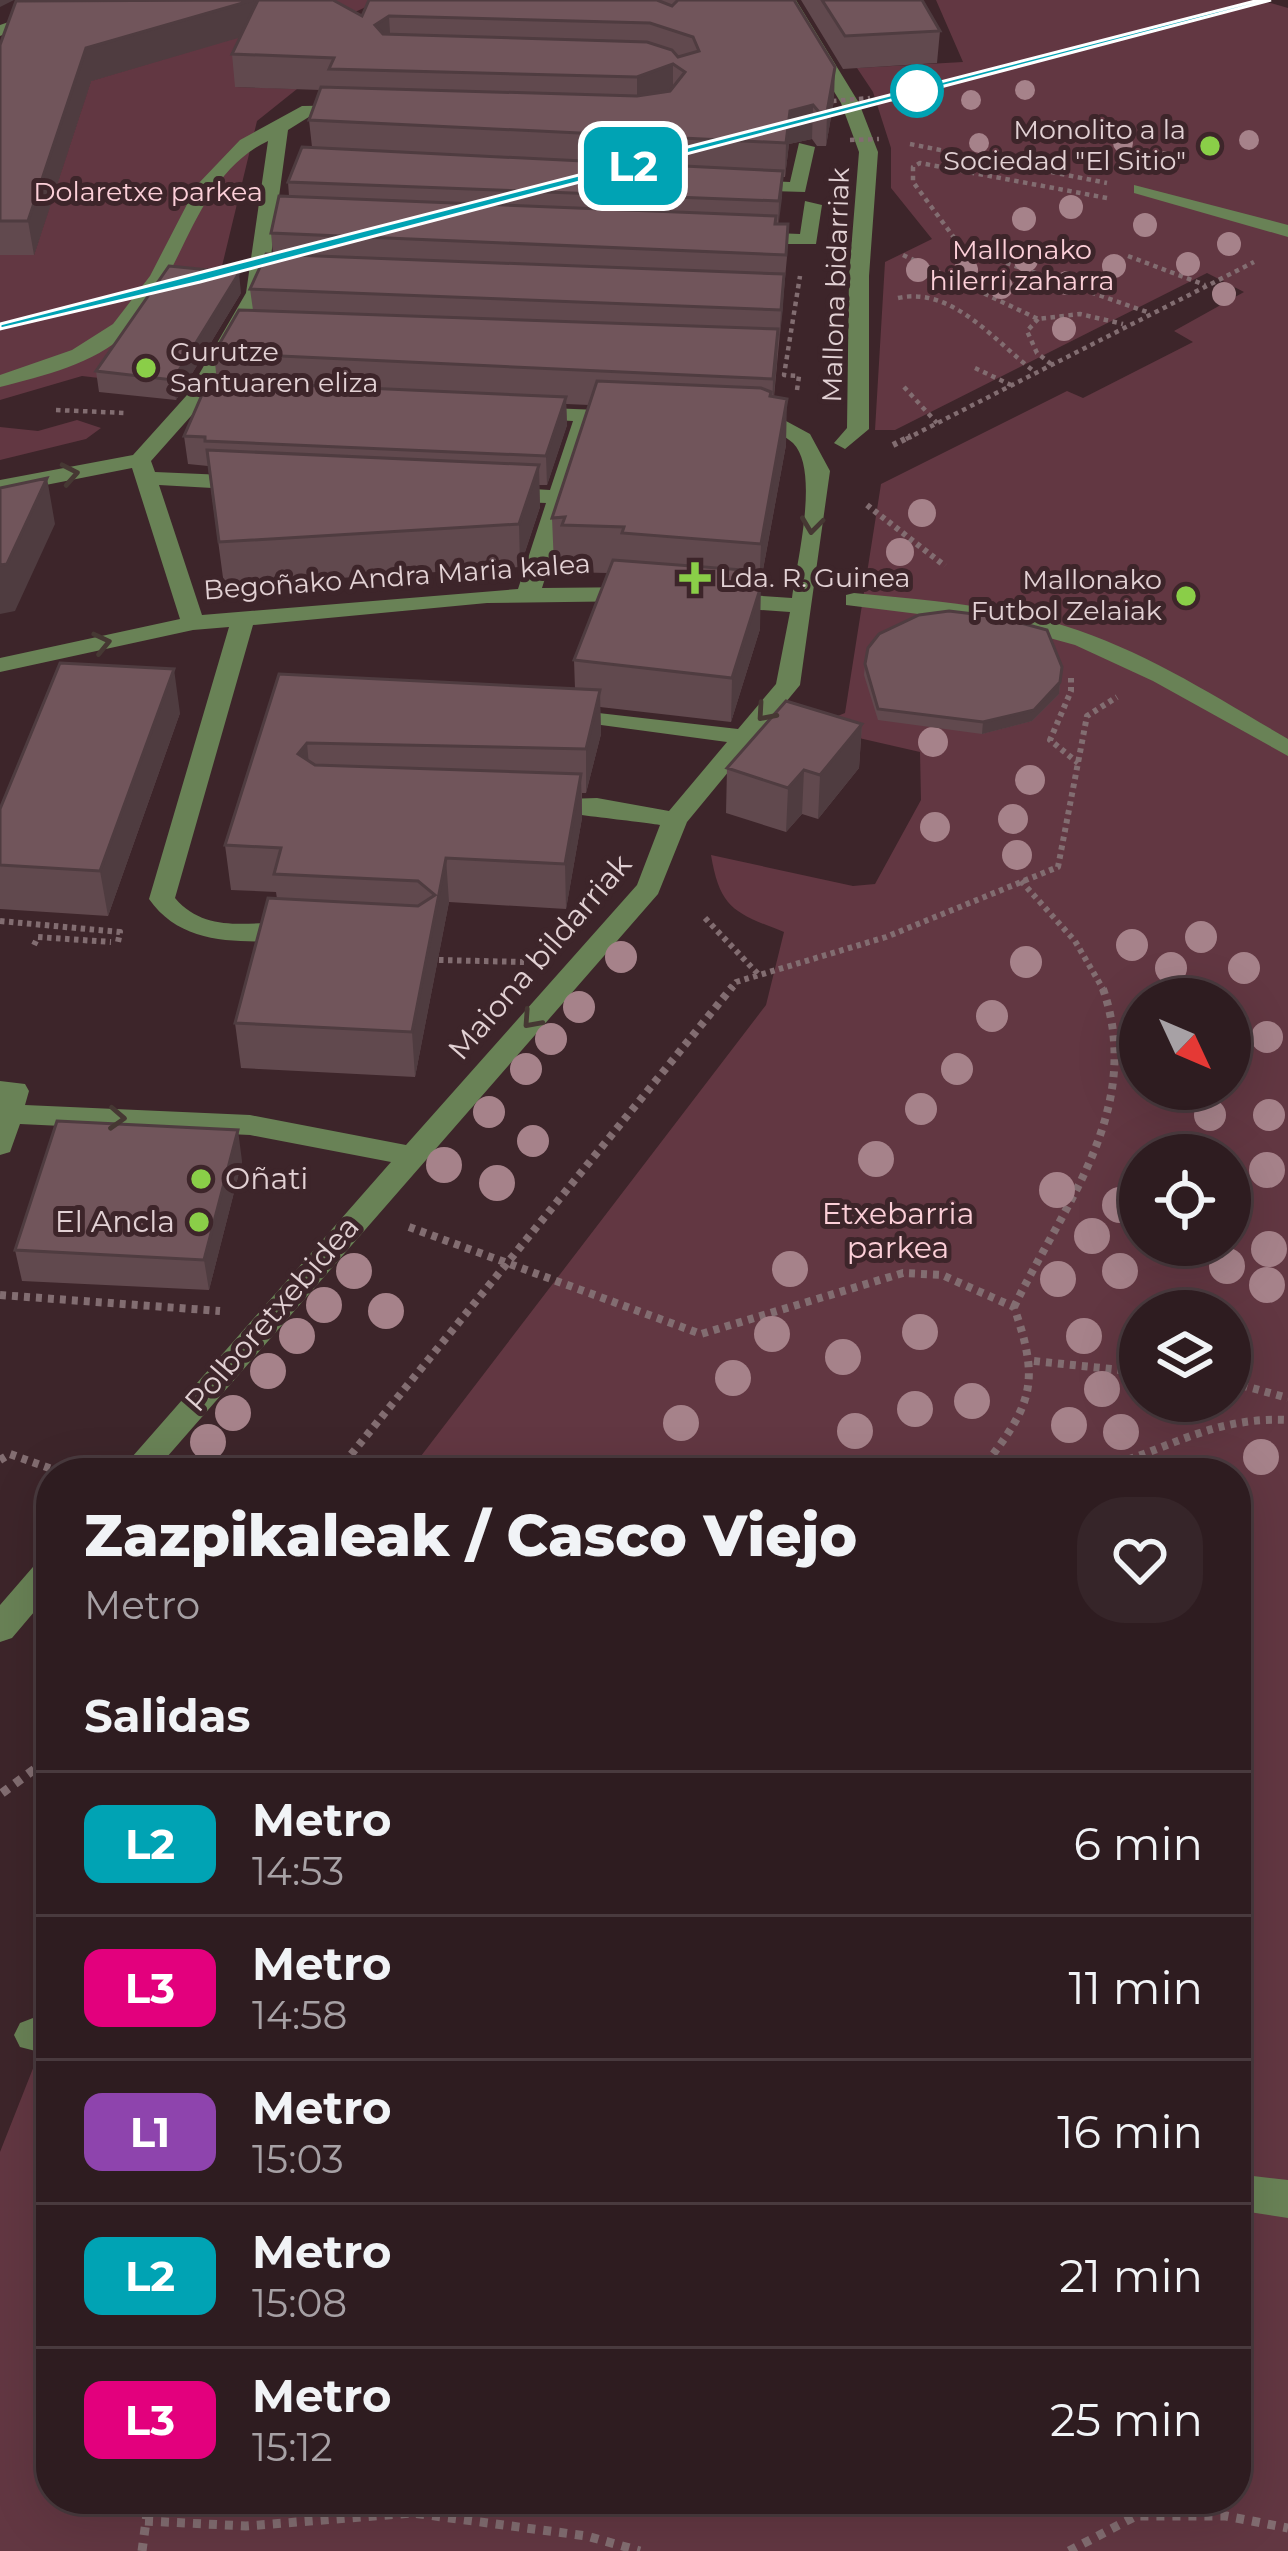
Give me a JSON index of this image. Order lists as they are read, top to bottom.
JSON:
{
  "streets": {
    "street": [
      "Mallona bidarriak",
      "Begoñako Andra Maria kalea",
      "Maiona bildarriak",
      "Polboretxebidea"
    ]
  },
  "crossings": [
    ["Begoñako Andra Maria kalea", "Maiona bildarriak"],
    ["Maiona bildarriak", "Polboretxebidea"]
  ],
  "one_way": ["Maiona bildarriak"],
  "parks": ["Dolaretxe parkea", "Mallonako hilerri zaharra", "Etxebarria parkea"],
  "places": {
    "other": [
      "Monolito a la Sociedad \"El Sitio\"",
      "Gurutze Santuaren eliza",
      "Mallonako Futbol Zelaiak",
      "Oñati",
      "El Ancla"
    ],
    "health": ["Lda. R. Guinea"]
  },
  "lines": ["metro line L2"],
  "north": "bottom right",
  "page": {
    "on_map": "L2",
    "heading": [
      ["Zazpikaleak / Casco Viejo", "Metro"],
      "Salidas"
    ],
    "list": [
      {
        "mark": "L2",
        "name": "Metro",
        "note": "14:53",
        "value": "6 min"
      },
      {
        "mark": "L3",
        "name": "Metro",
        "note": "14:58",
        "value": "11 min"
      },
      {
        "mark": "L1",
        "name": "Metro",
        "note": "15:03",
        "value": "16 min"
      },
      {
        "mark": "L2",
        "name": "Metro",
        "note": "15:08",
        "value": "21 min"
      },
      {
        "mark": "L3",
        "name": "Metro",
        "note": "15:12",
        "value": "25 min"
      }
    ]
  }
}
